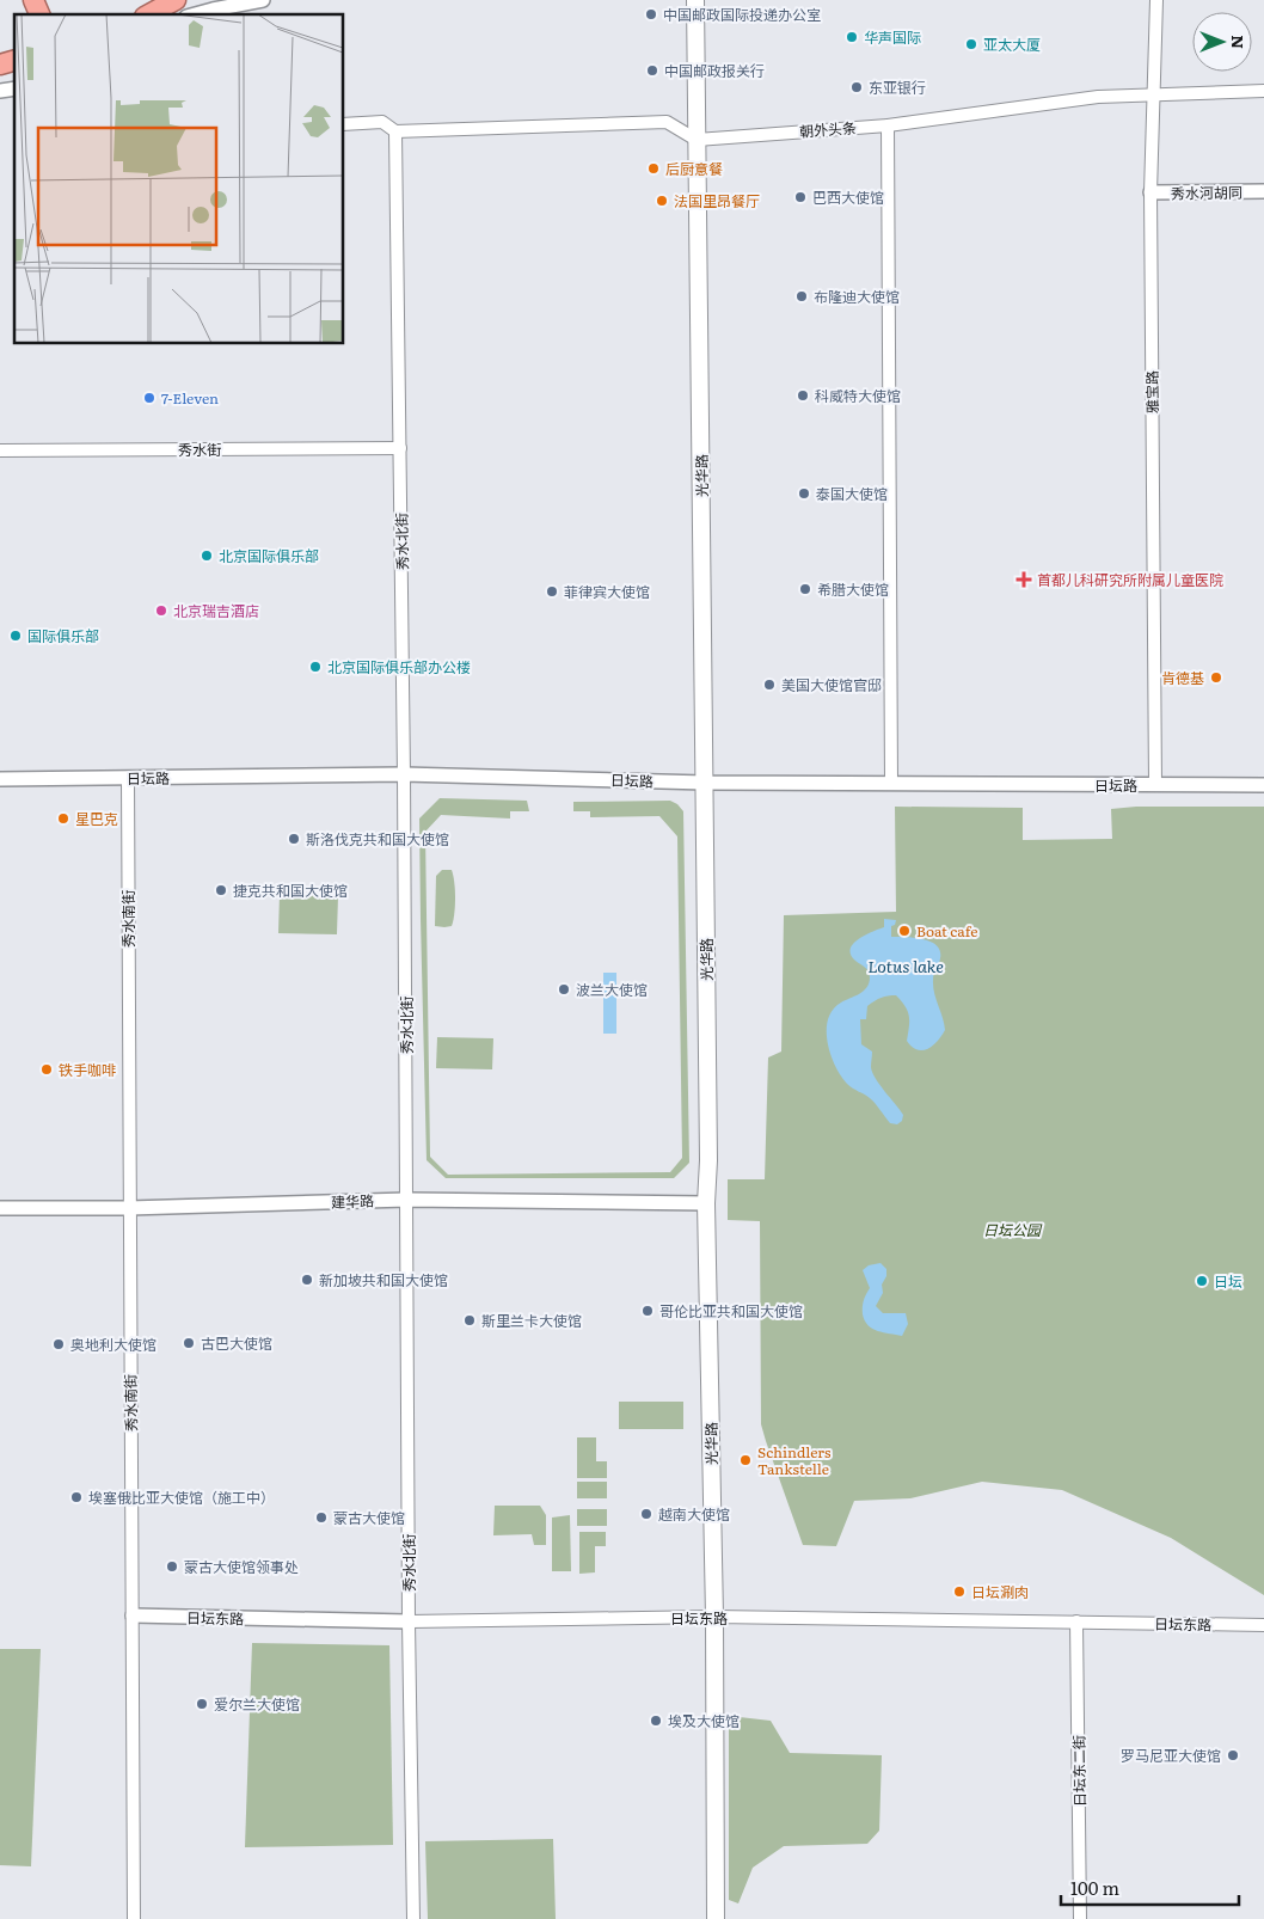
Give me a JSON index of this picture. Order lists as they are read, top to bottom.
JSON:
{
  "streets": {
    "main road": ["光华路"],
    "street": [
      "朝外头条",
      "秀水河胡同",
      "雅宝路",
      "秀水街",
      "秀水北街",
      "日坛路",
      "秀水南街",
      "建华路",
      "日坛东路",
      "日坛东二街"
    ]
  },
  "crossings": [
    ["朝外头条", "雅宝路"],
    ["朝外头条", "光华路"],
    ["秀水河胡同", "雅宝路"],
    ["雅宝路", "日坛路"],
    ["秀水街", "秀水北街"],
    ["光华路", "日坛路"],
    ["光华路", "建华路"],
    ["光华路", "日坛东路"],
    ["秀水北街", "日坛路"],
    ["秀水北街", "建华路"],
    ["秀水北街", "日坛东路"],
    ["日坛路", "秀水南街"],
    ["秀水南街", "建华路"],
    ["秀水南街", "日坛东路"],
    ["日坛东路", "日坛东二街"]
  ],
  "water": ["Lotus lake"],
  "parks": ["日坛公园"],
  "places": {
    "other": [
      "中国邮政国际投递办公室",
      "华声国际",
      "亚太大厦",
      "中国邮政报关行",
      "东亚银行",
      "后厨意餐",
      "巴西大使馆",
      "法国里昂餐厅",
      "布隆迪大使馆",
      "科威特大使馆",
      "7-Eleven",
      "泰国大使馆",
      "北京国际俱乐部",
      "希腊大使馆",
      "菲律宾大使馆",
      "北京瑞吉酒店",
      "国际俱乐部",
      "北京国际俱乐部办公楼",
      "肯德基",
      "美国大使馆官邸",
      "星巴克",
      "斯洛伐克共和国大使馆",
      "捷克共和国大使馆",
      "Boat cafe",
      "波兰大使馆",
      "铁手咖啡",
      "新加坡共和国大使馆",
      "日坛",
      "哥伦比亚共和国大使馆",
      "斯里兰卡大使馆",
      "古巴大使馆",
      "奥地利大使馆",
      "Schindlers Tankstelle",
      "埃塞俄比亚大使馆（施工中）",
      "越南大使馆",
      "蒙古大使馆",
      "蒙古大使馆领事处",
      "日坛涮肉",
      "爱尔兰大使馆",
      "埃及大使馆",
      "罗马尼亚大使馆"
    ],
    "health": ["首都儿科研究所附属儿童医院"]
  },
  "scale_bar": "100 m",
  "north": "right"
}
